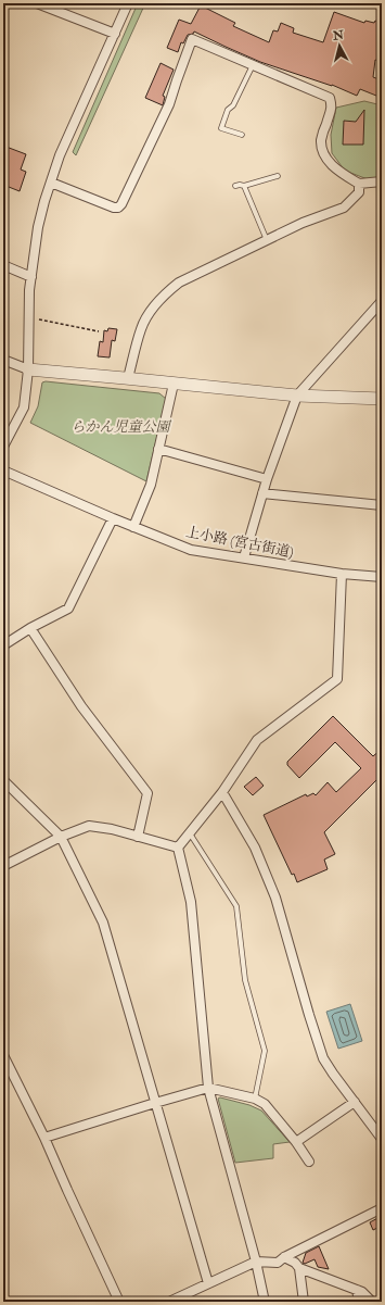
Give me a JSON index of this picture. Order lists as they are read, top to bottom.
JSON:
{
  "streets": {
    "street": ["上小路 (宮古街道)"]
  },
  "parks": ["らかん児童公園"],
  "north": "top"
}
